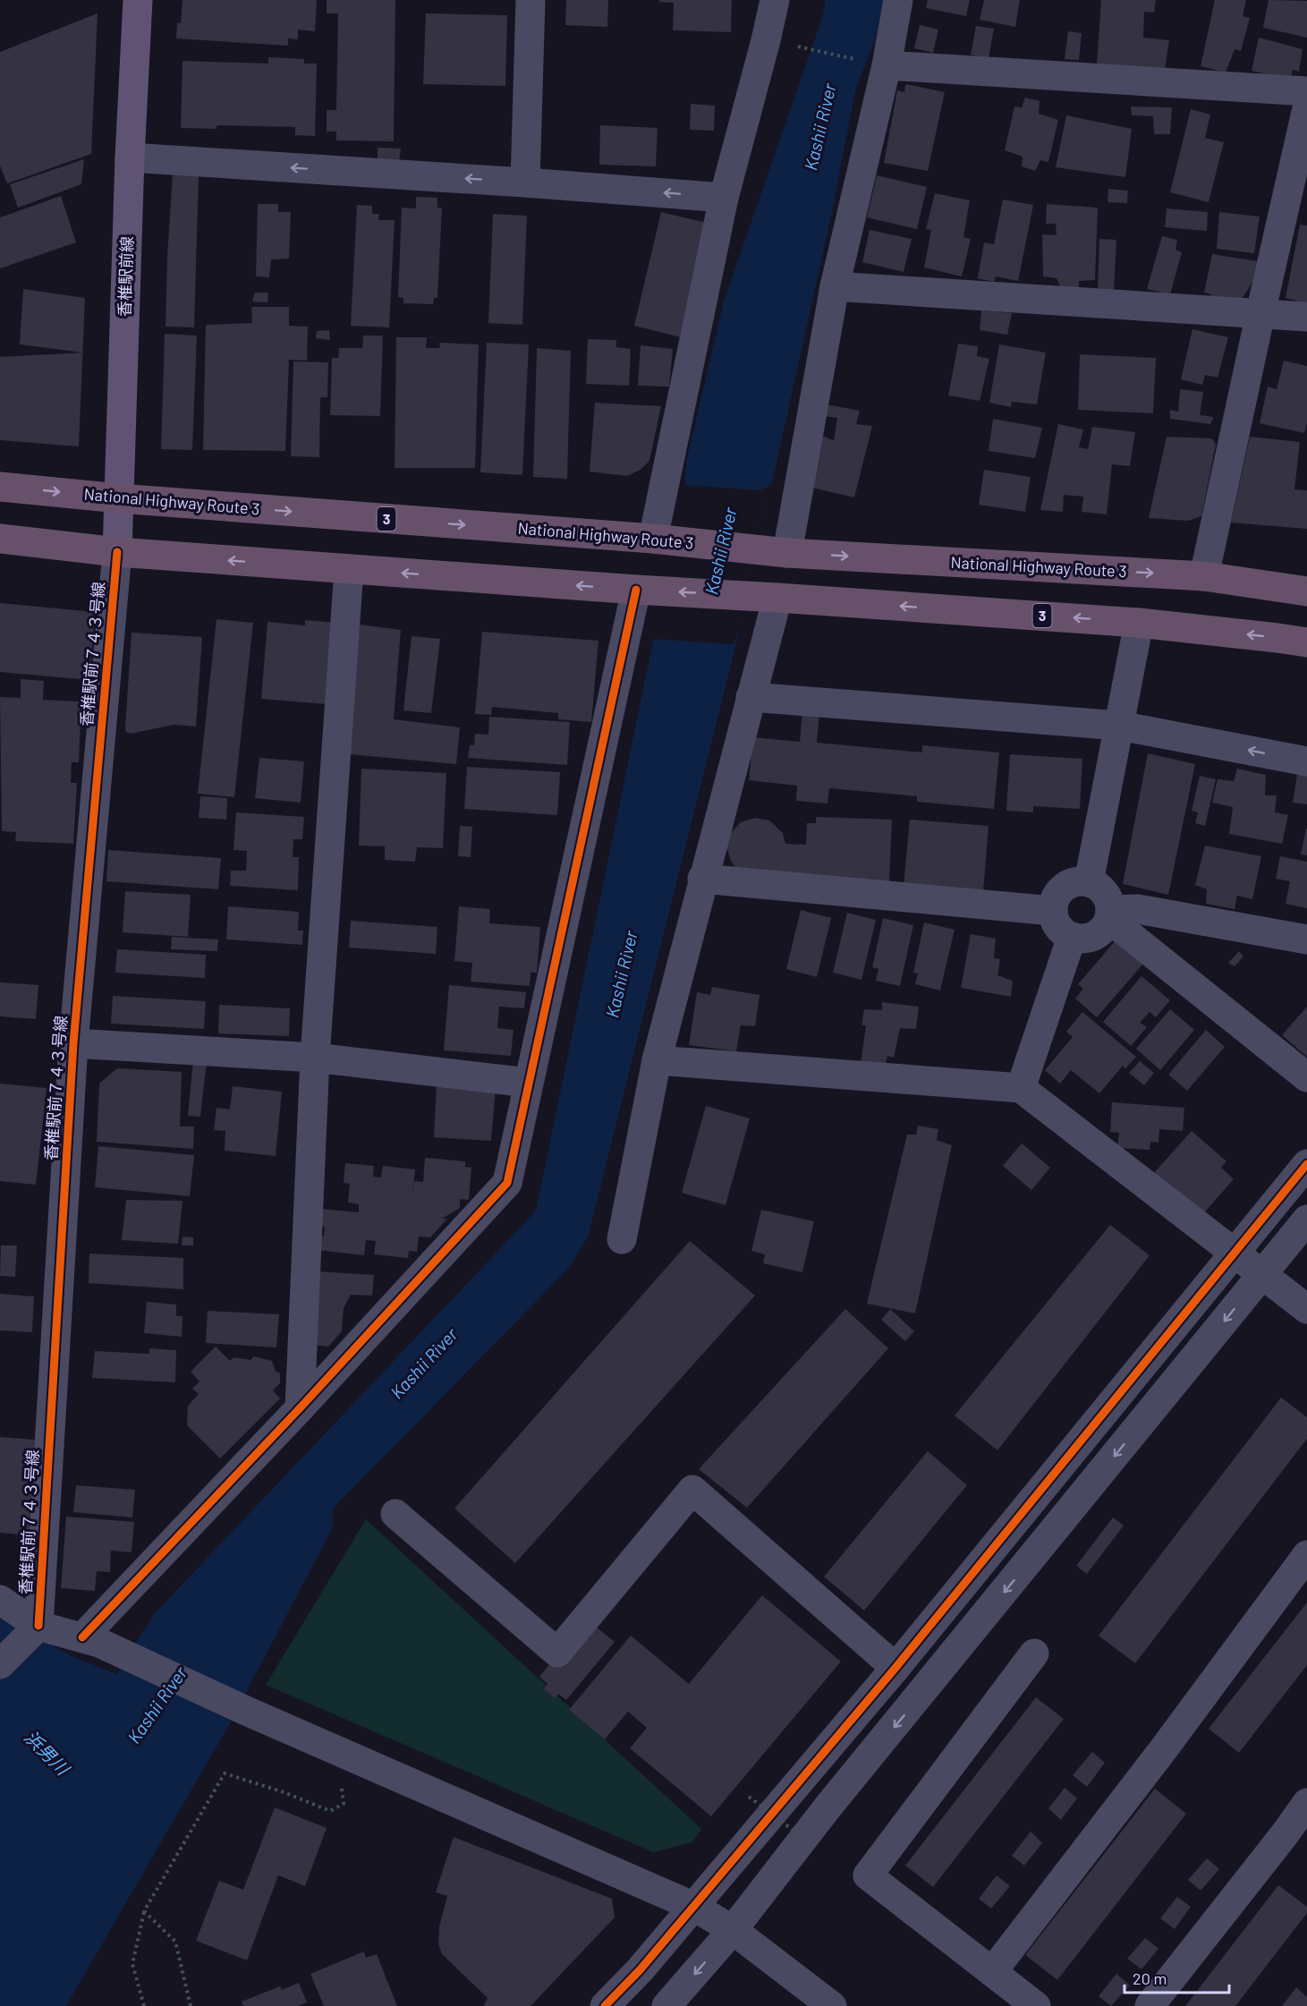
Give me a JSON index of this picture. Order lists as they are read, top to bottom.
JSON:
{
  "streets": {
    "highway": ["National Highway Route 3", "3"],
    "main road": ["香椎駅前線"],
    "street": ["香椎駅前７４３号線"]
  },
  "crossings": [
    ["香椎駅前線", "National Highway Route 3"],
    ["香椎駅前線", "3"],
    ["香椎駅前線", "香椎駅前７４３号線"],
    ["3", "香椎駅前７４３号線"]
  ],
  "water": ["Kashii River", "浜男川"],
  "scale_bar": "20 m"
}
